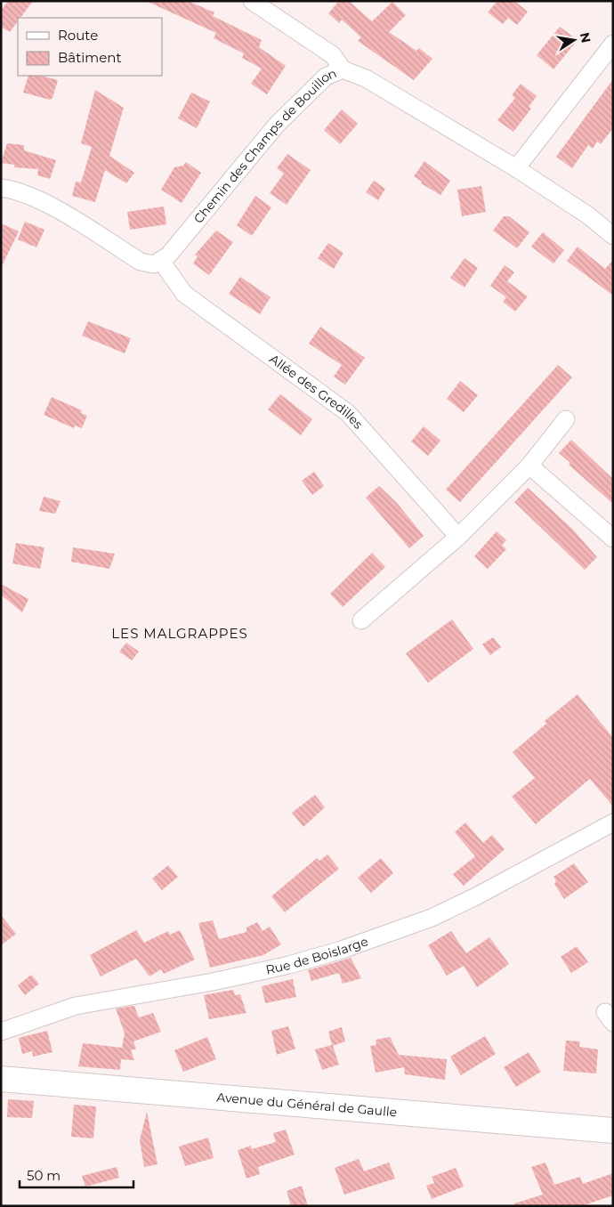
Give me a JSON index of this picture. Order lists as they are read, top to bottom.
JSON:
{
  "streets": {
    "main road": ["Avenue du Général de Gaulle"],
    "street": ["Chemin des Champs de Bouillon", "Allée des Gredilles", "Rue de Boislarge"]
  },
  "crossings": [
    ["Chemin des Champs de Bouillon", "Allée des Gredilles"]
  ],
  "districts": ["LES MALGRAPPES"],
  "legend": ["Route", "Bâtiment"],
  "scale_bar": "50 m",
  "north": "right"
}
